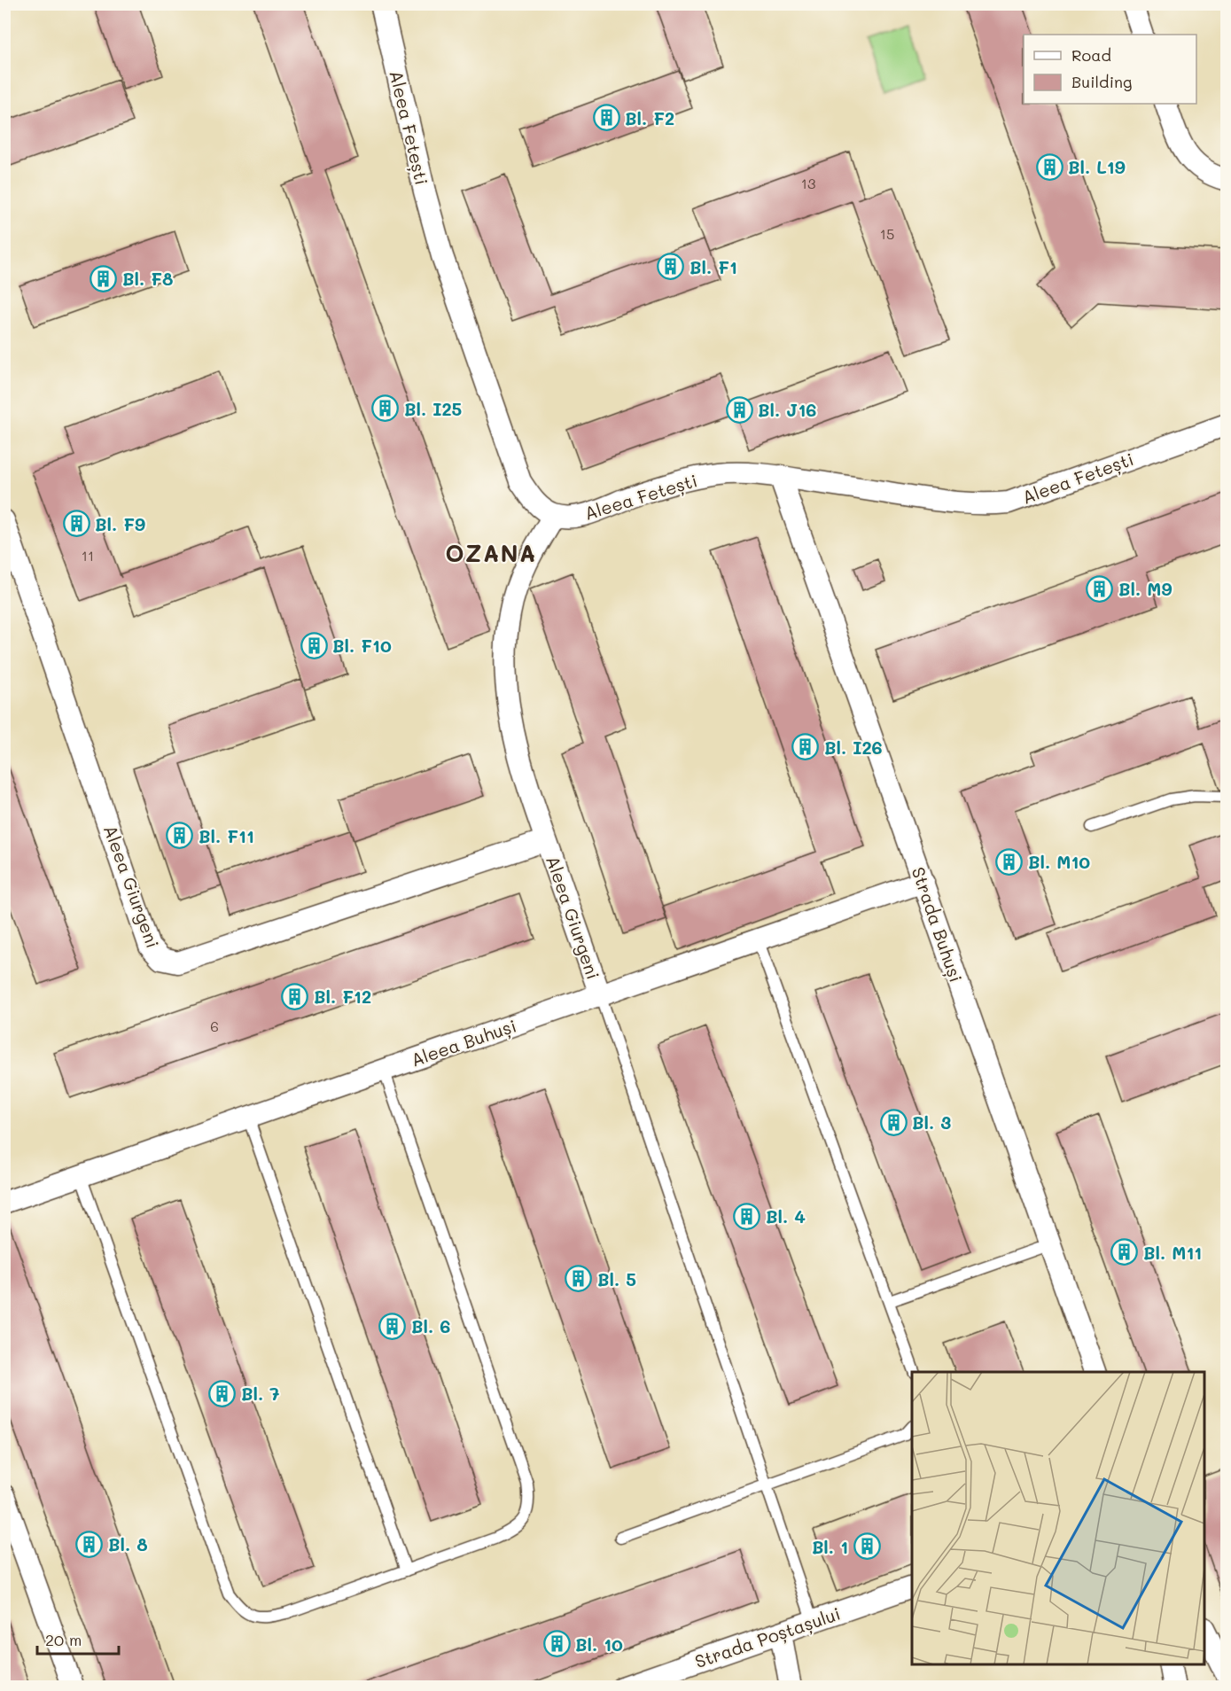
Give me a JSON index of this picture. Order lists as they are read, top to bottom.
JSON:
{
  "streets": {
    "street": [
      "Aleea Fetești",
      "Aleea Giurgeni",
      "Strada Buhuși",
      "Aleea Buhuși",
      "Strada Poștașului"
    ]
  },
  "crossings": [
    ["Aleea Fetești", "Aleea Giurgeni"],
    ["Aleea Fetești", "Strada Buhuși"],
    ["Aleea Giurgeni", "Aleea Buhuși"],
    ["Strada Buhuși", "Aleea Buhuși"]
  ],
  "districts": ["OZANA"],
  "places": {
    "building": [
      "Bl. F2",
      "Bl. L19",
      "Bl. F1",
      "Bl. F8",
      "Bl. I25",
      "Bl. J16",
      "Bl. F9",
      "Bl. M9",
      "Bl. F10",
      "Bl. I26",
      "Bl. F11",
      "Bl. M10",
      "Bl. F12",
      "Bl. 3",
      "Bl. 4",
      "Bl. M11",
      "Bl. 5",
      "Bl. 6",
      "Bl. 7",
      "Bl. 8",
      "Bl. 1",
      "Bl. 10"
    ]
  },
  "house_numbers": [
    "13",
    "15",
    "11",
    "6"
  ],
  "legend": ["Road", "Building"],
  "scale_bar": "20 m"
}
